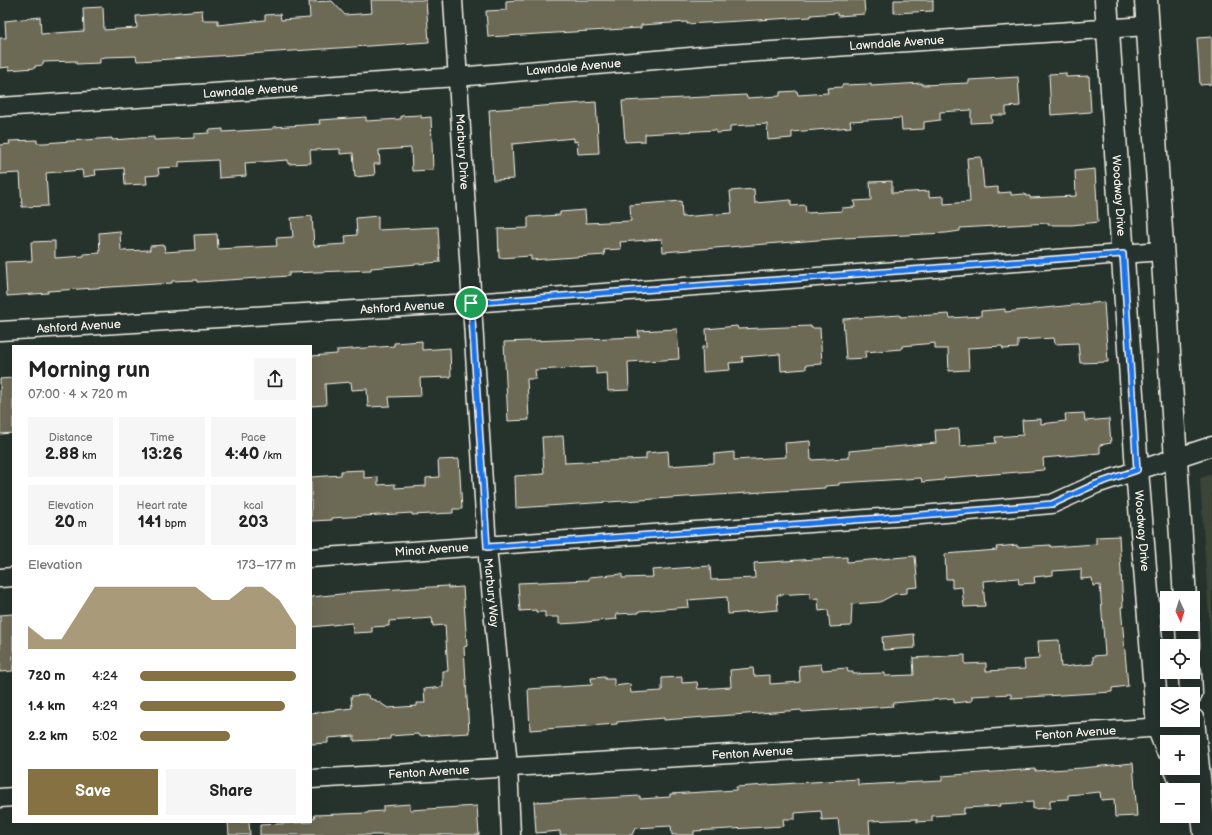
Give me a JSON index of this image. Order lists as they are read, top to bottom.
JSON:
{
  "streets": {
    "street": [
      "Lawndale Avenue",
      "Marbury Drive",
      "Woodway Drive",
      "Ashford Avenue",
      "Minot Avenue",
      "Marbury Way",
      "Fenton Avenue"
    ]
  },
  "crossings": [
    ["Lawndale Avenue", "Marbury Drive"],
    ["Lawndale Avenue", "Woodway Drive"],
    ["Marbury Drive", "Ashford Avenue"],
    ["Marbury Drive", "Marbury Way"],
    ["Woodway Drive", "Ashford Avenue"],
    ["Woodway Drive", "Minot Avenue"],
    ["Woodway Drive", "Fenton Avenue"],
    ["Ashford Avenue", "Marbury Way"],
    ["Minot Avenue", "Marbury Way"],
    ["Marbury Way", "Fenton Avenue"]
  ],
  "north": "bottom",
  "page": {
    "heading": ["Morning run", "07:00 · 4 × 720 m"],
    "stats": [
      ["Distance", "2.88 km"],
      ["Time", "13:26"],
      ["Pace", "4:40 /km"],
      ["Elevation", "20 m"],
      ["Heart rate", "141 bpm"],
      ["kcal", "203"]
    ],
    "chart": ["Elevation", "173–177 m"],
    "map_buttons": ["+", "−"],
    "list": [
      {
        "name": "720 m",
        "note": "4:24"
      },
      {
        "name": "1.4 km",
        "note": "4:29"
      },
      {
        "name": "2.2 km",
        "note": "5:02"
      }
    ],
    "buttons": ["Save", "Share"]
  }
}
